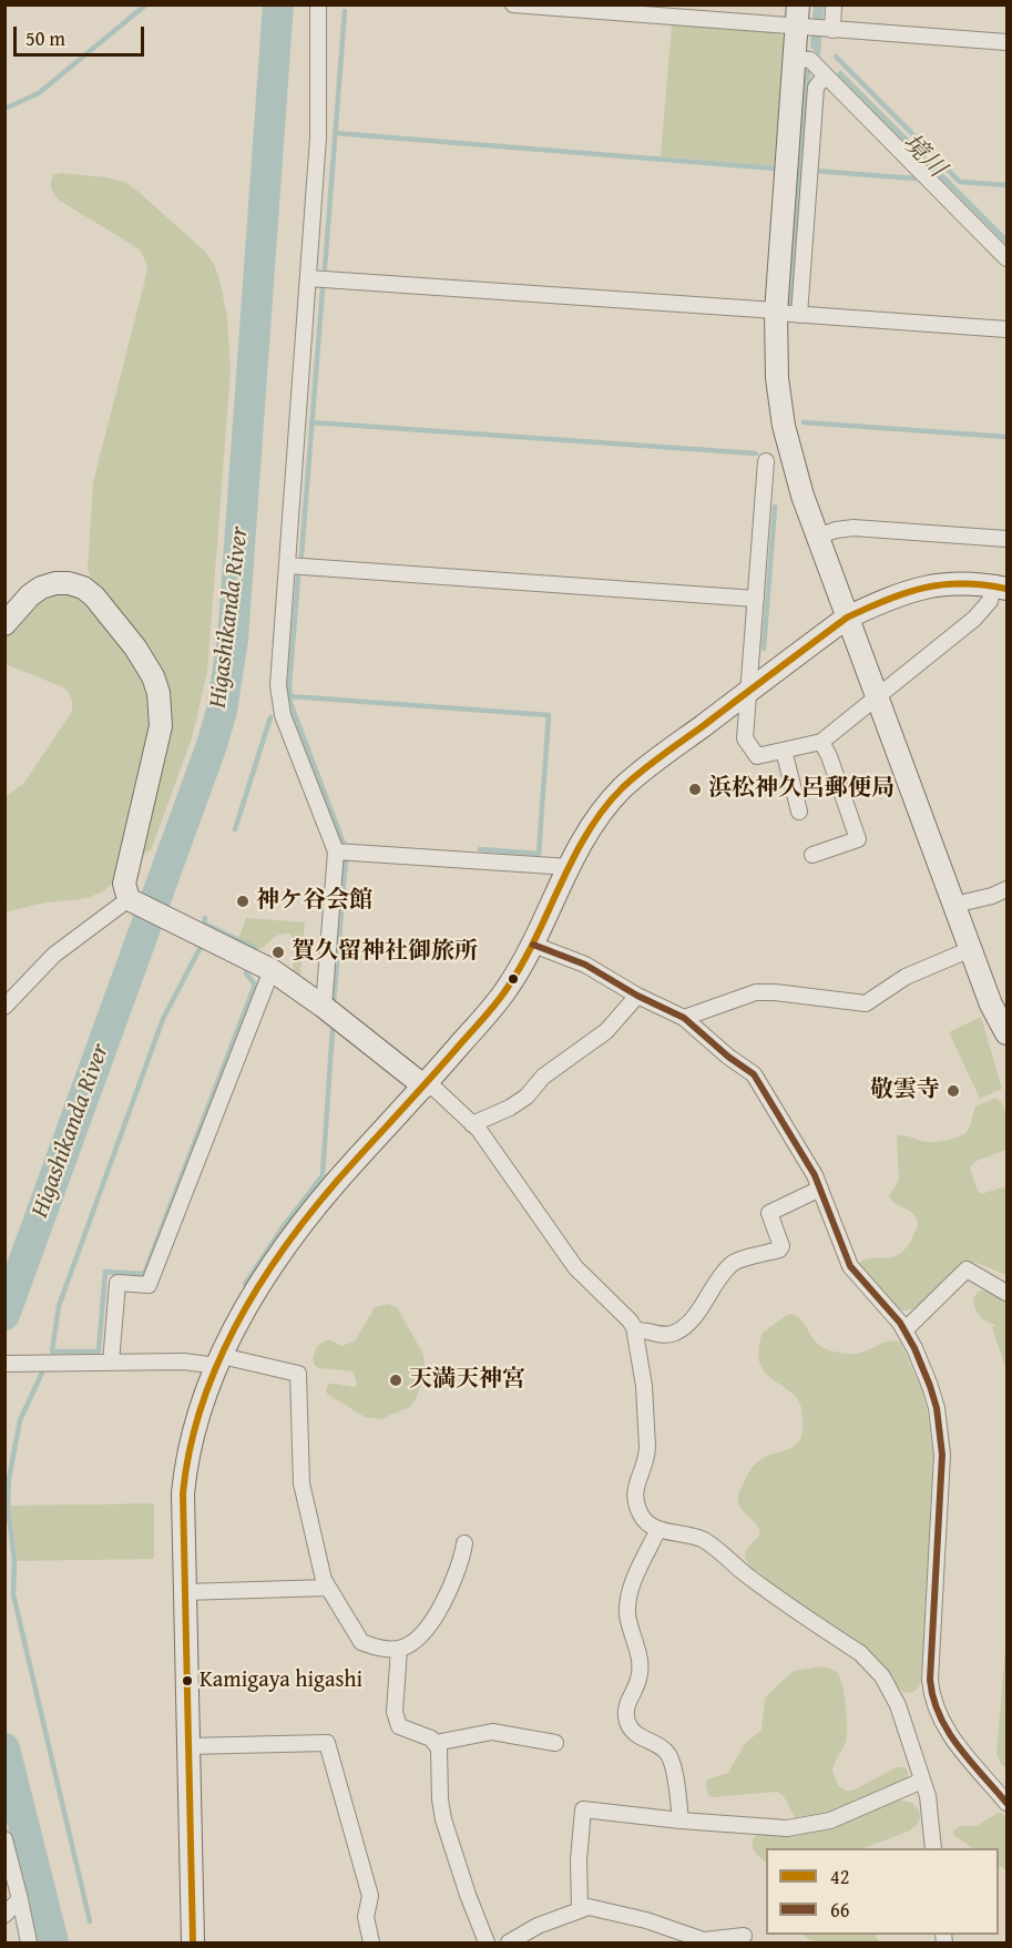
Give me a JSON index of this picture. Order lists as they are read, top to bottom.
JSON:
{
  "water": ["境川", "Higashikanda River"],
  "places": [
    "浜松神久呂郵便局",
    "神ケ谷会館",
    "賀久留神社御旅所",
    "敬雲寺",
    "天満天神宮",
    "Kamigaya higashi"
  ],
  "lines": ["transit line 42", "transit line 66"],
  "legend": ["42", "66"],
  "scale_bar": "50 m"
}
